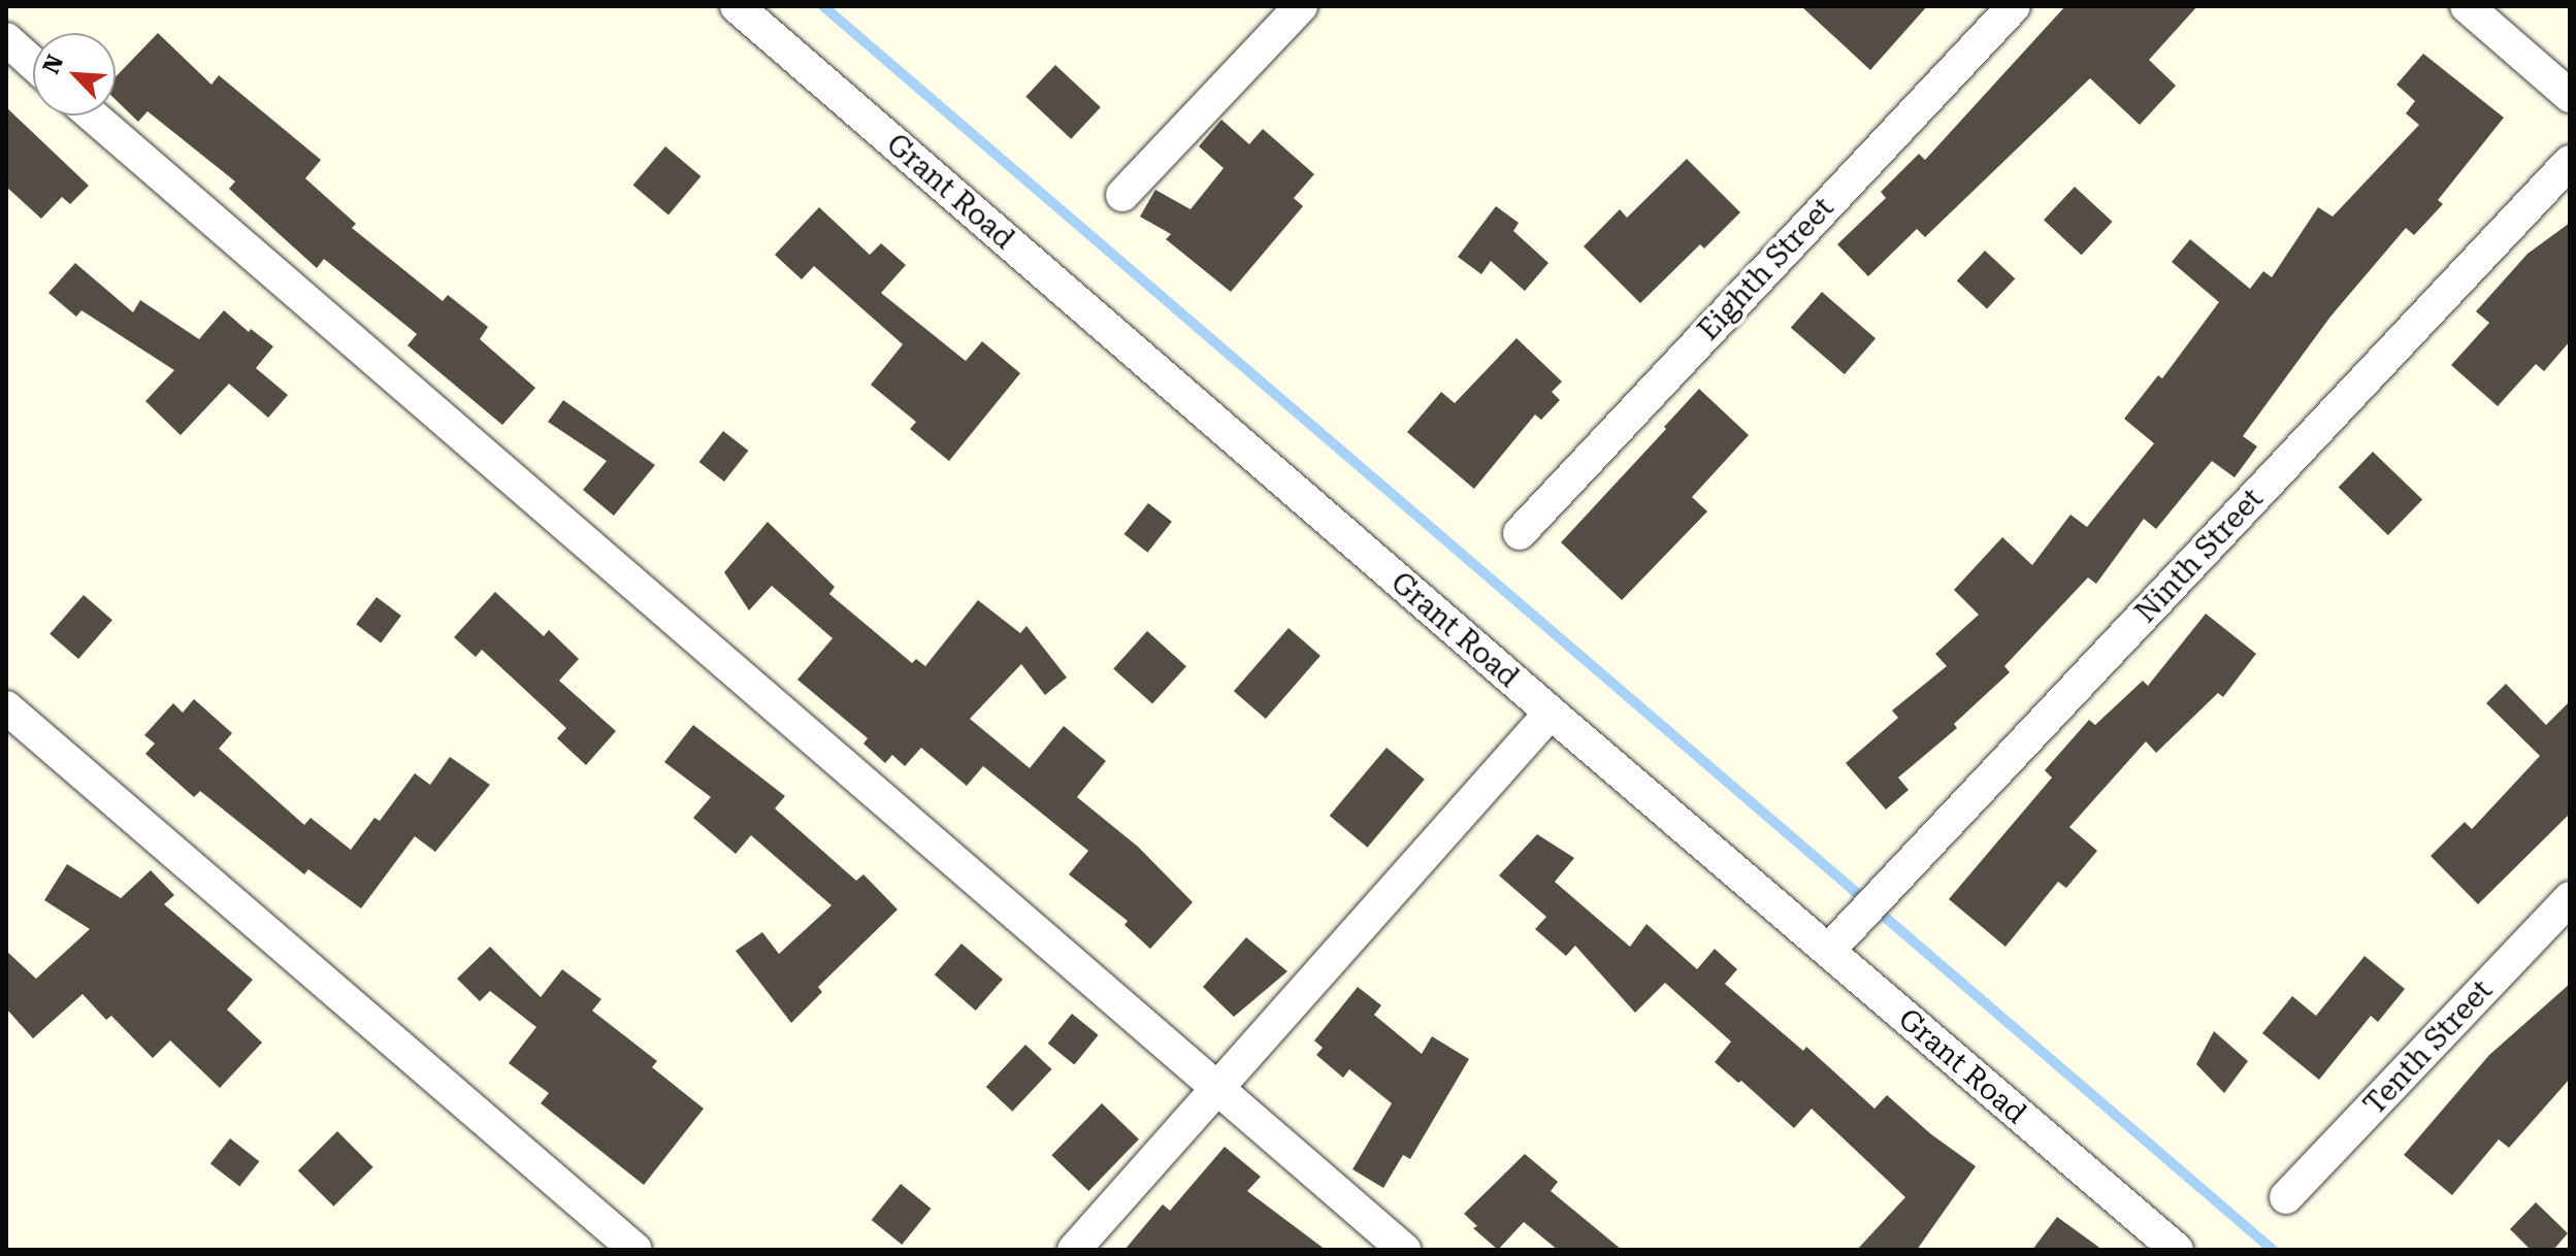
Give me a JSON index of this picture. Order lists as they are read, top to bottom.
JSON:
{
  "streets": {
    "street": [
      "Grant Road",
      "Eighth Street",
      "Ninth Street",
      "Tenth Street"
    ]
  },
  "crossings": [
    ["Grant Road", "Ninth Street"]
  ],
  "north": "top left"
}
